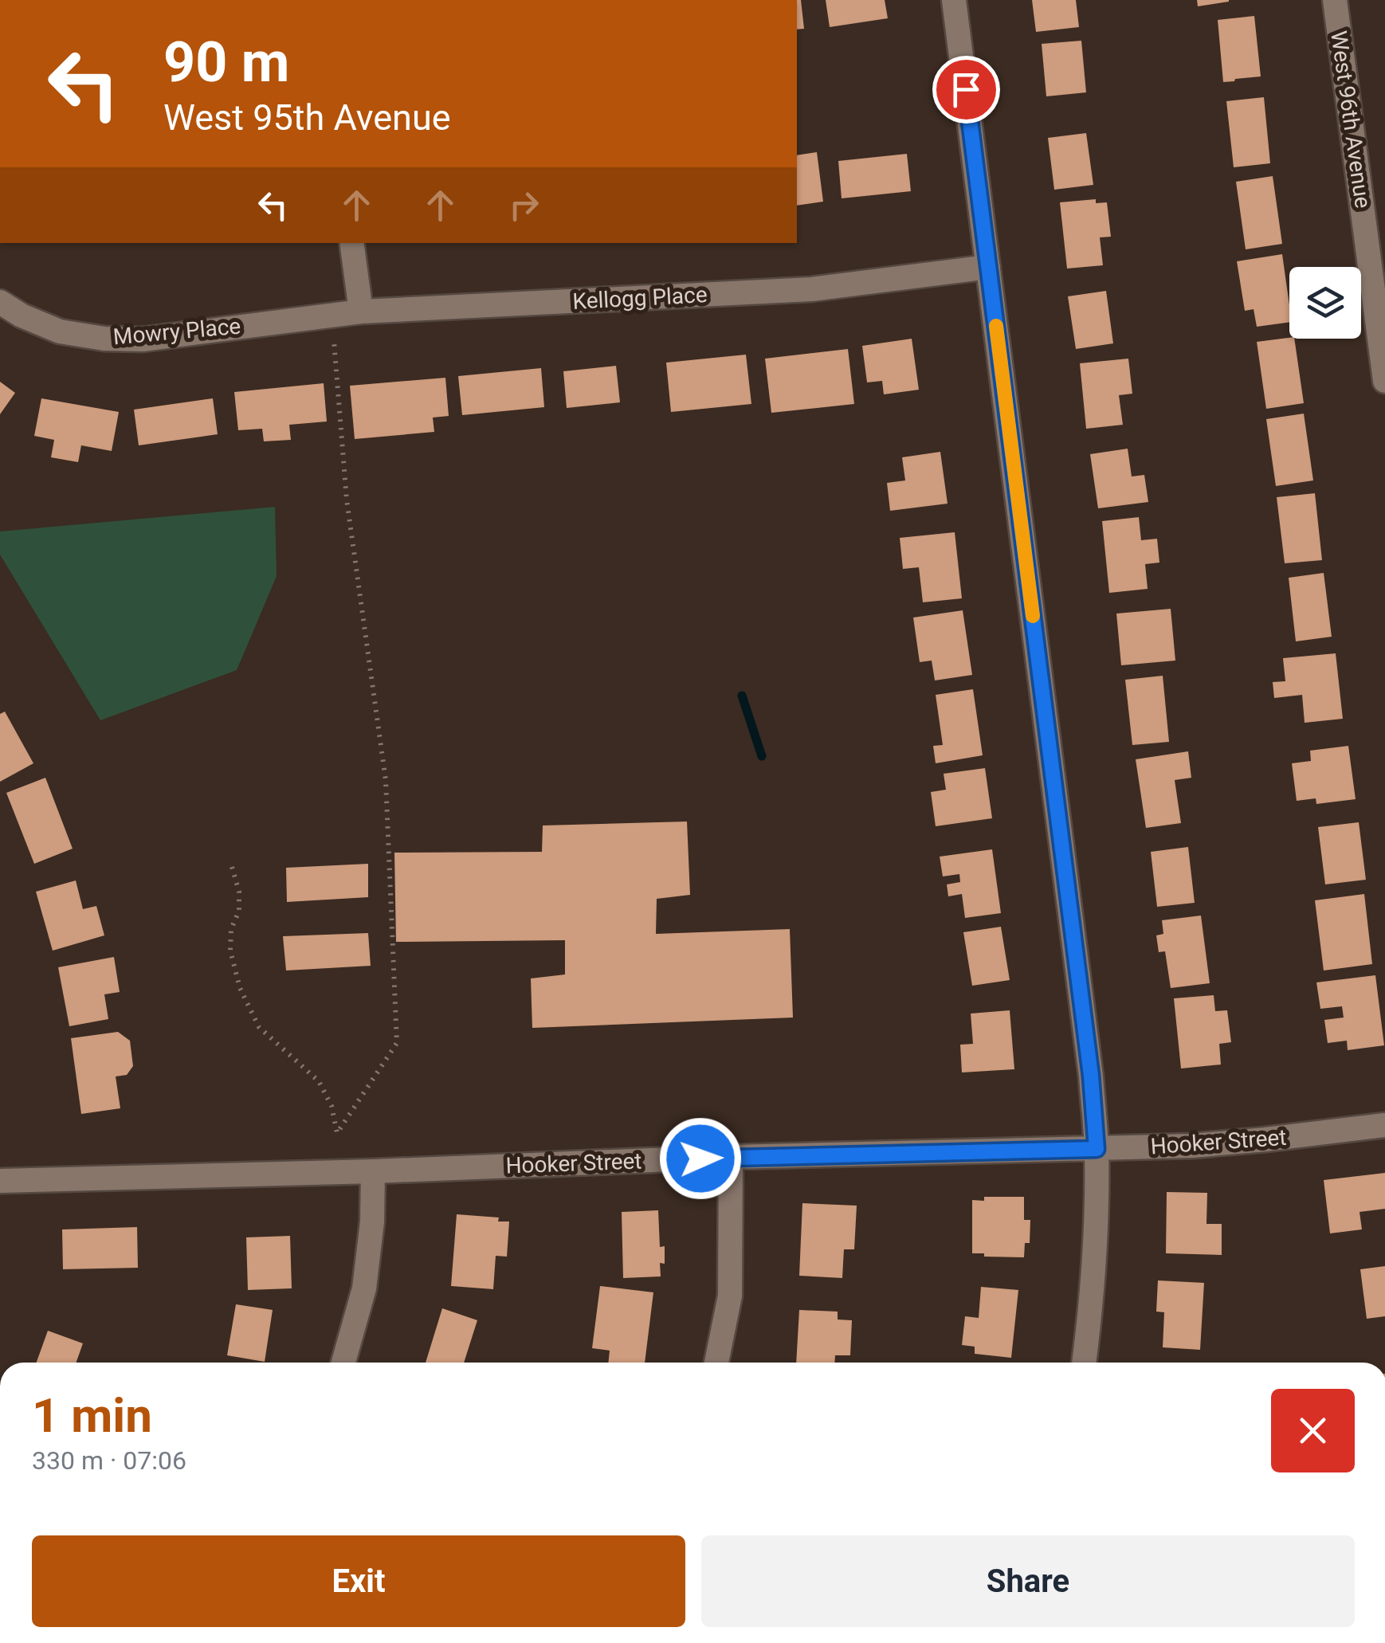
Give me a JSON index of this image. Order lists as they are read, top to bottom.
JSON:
{
  "streets": {
    "street": [
      "West 96th Avenue",
      "Kellogg Place",
      "Mowry Place",
      "Hooker Street"
    ]
  },
  "crossings": [
    ["Kellogg Place", "Mowry Place"]
  ],
  "page": {
    "turn": ["90 m", "West 95th Avenue"],
    "heading": ["1 min", "330 m · 07:06"],
    "buttons": ["Exit", "Share"]
  }
}
